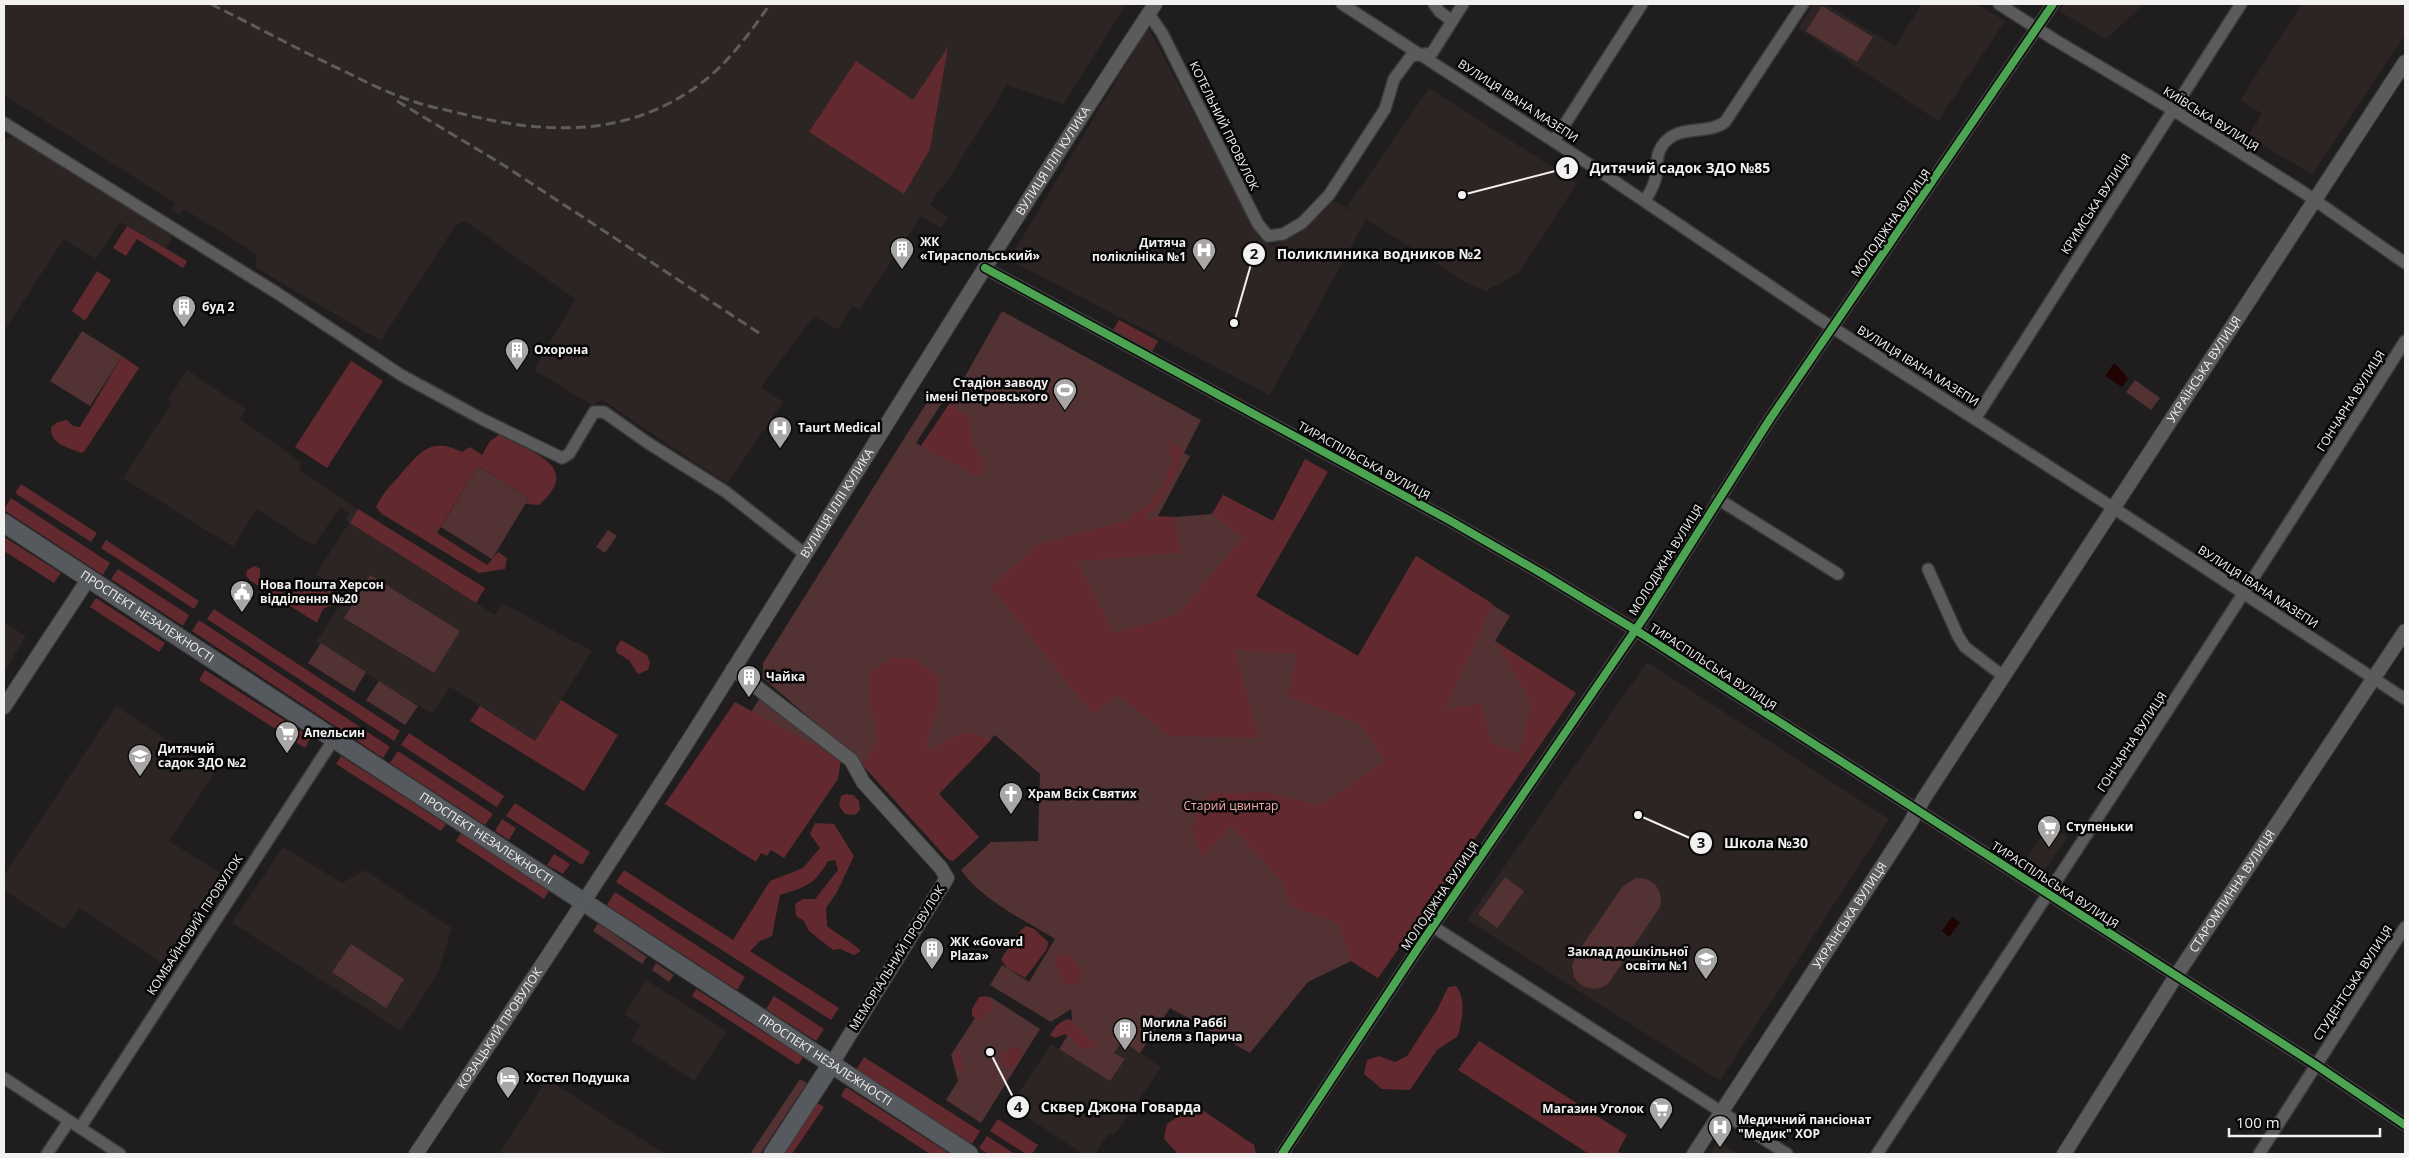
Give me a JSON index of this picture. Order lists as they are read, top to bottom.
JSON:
{
  "streets": {
    "main road": ["ПРОСПЕКТ НЕЗАЛЕЖНОСТІ"],
    "street": [
      "ВУЛИЦЯ ІВАНА МАЗЕПИ",
      "КИЇВСЬКА ВУЛИЦЯ",
      "КОТЕЛЬНИЙ ПРОВУЛОК",
      "ВУЛИЦЯ ІЛЛІ КУЛИКА",
      "КРИМСЬКА ВУЛИЦЯ",
      "МОЛОДІЖНА ВУЛИЦЯ",
      "УКРАЇНСЬКА ВУЛИЦЯ",
      "ГОНЧАРНА ВУЛИЦЯ",
      "ТИРАСПІЛЬСЬКА ВУЛИЦЯ",
      "СТАРОМЛИННА ВУЛИЦЯ",
      "КОМБАЙНОВИЙ ПРОВУЛОК",
      "МЕМОРІАЛЬНИЙ ПРОВУЛОК",
      "СТУДЕНТСЬКА ВУЛИЦЯ",
      "КОЗАЦЬКИЙ ПРОВУЛОК"
    ]
  },
  "crossings": [
    ["ВУЛИЦЯ ІВАНА МАЗЕПИ", "КОТЕЛЬНИЙ ПРОВУЛОК"],
    ["ВУЛИЦЯ ІВАНА МАЗЕПИ", "КРИМСЬКА ВУЛИЦЯ"],
    ["ВУЛИЦЯ ІВАНА МАЗЕПИ", "МОЛОДІЖНА ВУЛИЦЯ"],
    ["ВУЛИЦЯ ІВАНА МАЗЕПИ", "УКРАЇНСЬКА ВУЛИЦЯ"],
    ["ВУЛИЦЯ ІВАНА МАЗЕПИ", "ГОНЧАРНА ВУЛИЦЯ"],
    ["ВУЛИЦЯ ІВАНА МАЗЕПИ", "СТАРОМЛИННА ВУЛИЦЯ"],
    ["КИЇВСЬКА ВУЛИЦЯ", "КРИМСЬКА ВУЛИЦЯ"],
    ["КИЇВСЬКА ВУЛИЦЯ", "МОЛОДІЖНА ВУЛИЦЯ"],
    ["КИЇВСЬКА ВУЛИЦЯ", "УКРАЇНСЬКА ВУЛИЦЯ"],
    ["КОТЕЛЬНИЙ ПРОВУЛОК", "ВУЛИЦЯ ІЛЛІ КУЛИКА"],
    ["ВУЛИЦЯ ІЛЛІ КУЛИКА", "ТИРАСПІЛЬСЬКА ВУЛИЦЯ"],
    ["ВУЛИЦЯ ІЛЛІ КУЛИКА", "ПРОСПЕКТ НЕЗАЛЕЖНОСТІ"],
    ["ВУЛИЦЯ ІЛЛІ КУЛИКА", "МЕМОРІАЛЬНИЙ ПРОВУЛОК"],
    ["ВУЛИЦЯ ІЛЛІ КУЛИКА", "КОЗАЦЬКИЙ ПРОВУЛОК"],
    ["МОЛОДІЖНА ВУЛИЦЯ", "ТИРАСПІЛЬСЬКА ВУЛИЦЯ"],
    ["УКРАЇНСЬКА ВУЛИЦЯ", "ТИРАСПІЛЬСЬКА ВУЛИЦЯ"],
    ["ГОНЧАРНА ВУЛИЦЯ", "ТИРАСПІЛЬСЬКА ВУЛИЦЯ"],
    ["ТИРАСПІЛЬСЬКА ВУЛИЦЯ", "СТАРОМЛИННА ВУЛИЦЯ"],
    ["ТИРАСПІЛЬСЬКА ВУЛИЦЯ", "СТУДЕНТСЬКА ВУЛИЦЯ"],
    ["ПРОСПЕКТ НЕЗАЛЕЖНОСТІ", "КОМБАЙНОВИЙ ПРОВУЛОК"],
    ["ПРОСПЕКТ НЕЗАЛЕЖНОСТІ", "МЕМОРІАЛЬНИЙ ПРОВУЛОК"],
    ["ПРОСПЕКТ НЕЗАЛЕЖНОСТІ", "КОЗАЦЬКИЙ ПРОВУЛОК"]
  ],
  "parks": ["Старий цвинтар"],
  "places": {
    "other": [
      "Дитячий садок ЗДО №85",
      "Поликлиника водников №2",
      "Школа №30",
      "Сквер Джона Говарда"
    ],
    "building": [
      "ЖК «Тираспольський»",
      "буд 2",
      "Охорона",
      "Чайка",
      "ЖК «Govard Plaza»",
      "Могила Раббі Гілеля з Парича"
    ],
    "hospital": ["Дитяча поліклініка №1", "Taurt Medical", "Медичний пансіонат \"Медик\" ХОР"],
    "sports": ["Стадіон заводу імені Петровського"],
    "public building": ["Нова Пошта Херсон відділення №20"],
    "supermarket": ["Апельсин", "Ступеньки", "Магазин Уголок"],
    "school or university": ["Дитячий садок ЗДО №2", "Заклад дошкільної освіти №1"],
    "church": ["Храм Всіх Святих"],
    "hotel": ["Хостел Подушка"]
  },
  "scale_bar": "100 m"
}
